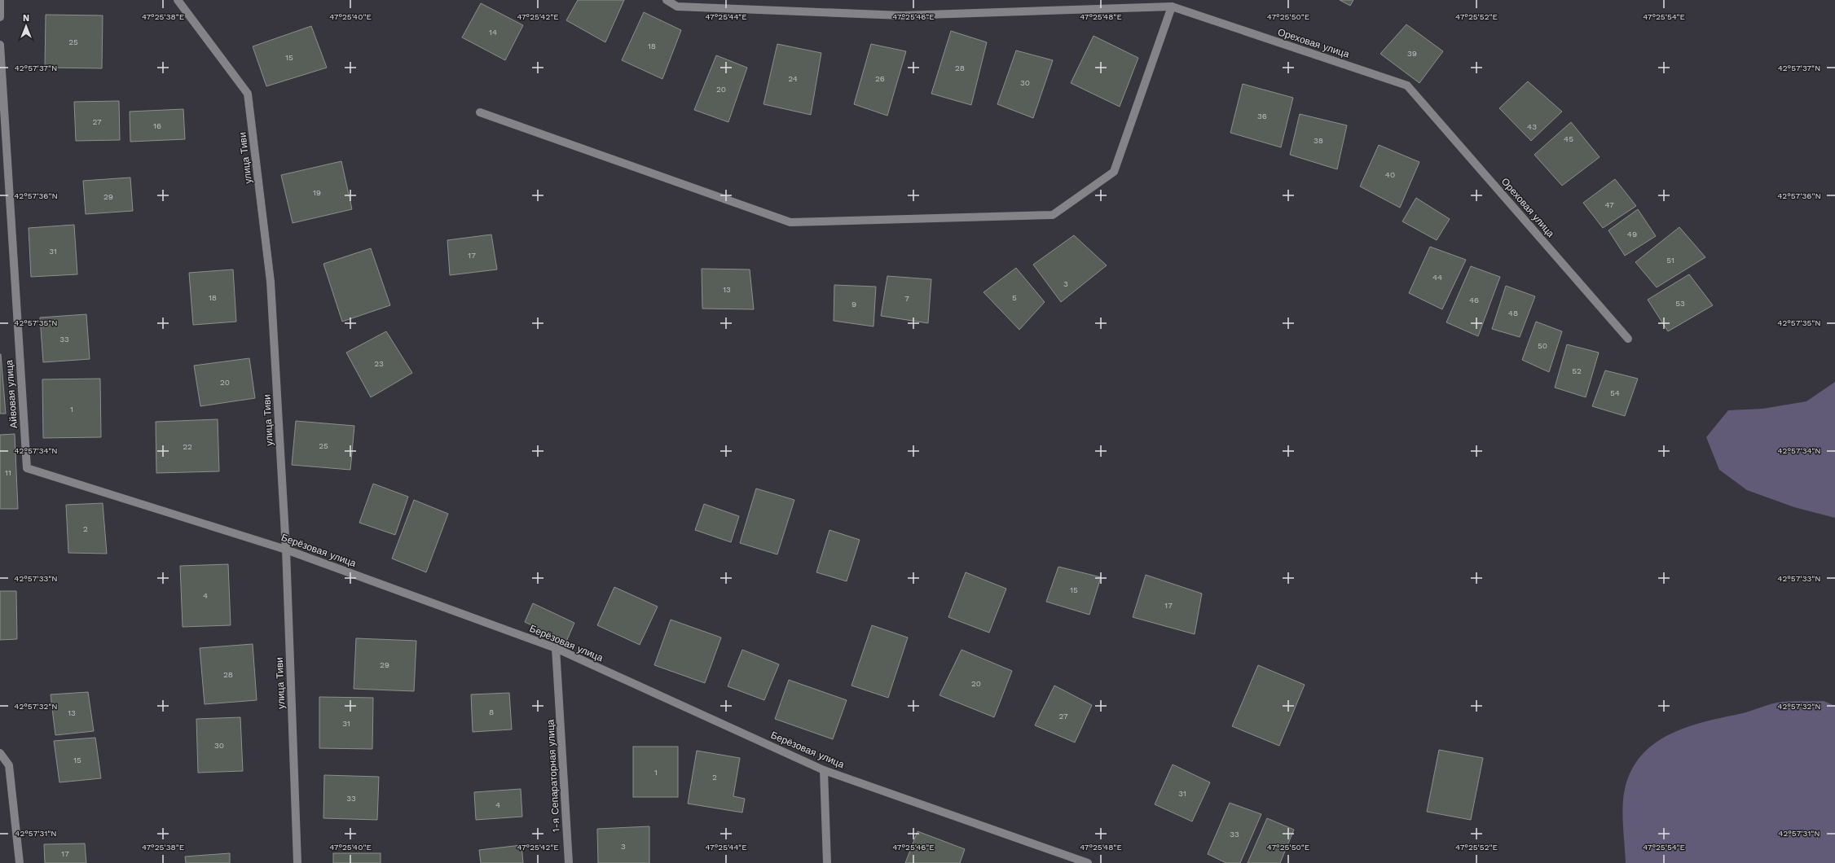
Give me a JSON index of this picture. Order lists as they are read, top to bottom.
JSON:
{
  "streets": {
    "street": [
      "Ореховая улица",
      "улица Тиви",
      "Айвовая улица",
      "Берёзовая улица",
      "1-я Сепараторная улица"
    ]
  },
  "crossings": [
    ["улица Тиви", "Берёзовая улица"],
    ["Айвовая улица", "Берёзовая улица"],
    ["Берёзовая улица", "1-я Сепараторная улица"]
  ],
  "house_numbers": [
    "14",
    "25",
    "18",
    "39",
    "15",
    "28",
    "24",
    "26",
    "30",
    "20",
    "36",
    "27",
    "16",
    "43",
    "45",
    "38",
    "40",
    "19",
    "29",
    "47",
    "49",
    "31",
    "17",
    "51",
    "44",
    "3",
    "13",
    "18",
    "5",
    "7",
    "46",
    "53",
    "9",
    "48",
    "33",
    "50",
    "23",
    "52",
    "20",
    "54",
    "1",
    "25",
    "22",
    "11",
    "2",
    "15",
    "4",
    "17",
    "29",
    "28",
    "20",
    "8",
    "13",
    "27",
    "31",
    "30",
    "15",
    "1",
    "2",
    "31",
    "33",
    "4",
    "33",
    "3",
    "17"
  ],
  "north": "top",
  "coordinates": [
    "47°25'38\"E",
    "47°25'40\"E",
    "47°25'42\"E",
    "47°25'44\"E",
    "47°25'46\"E",
    "47°25'48\"E",
    "47°25'50\"E",
    "47°25'52\"E",
    "47°25'54\"E",
    "42°57'37\"N",
    "42°57'36\"N",
    "42°57'35\"N",
    "42°57'34\"N",
    "42°57'33\"N",
    "42°57'32\"N",
    "42°57'31\"N"
  ]
}
